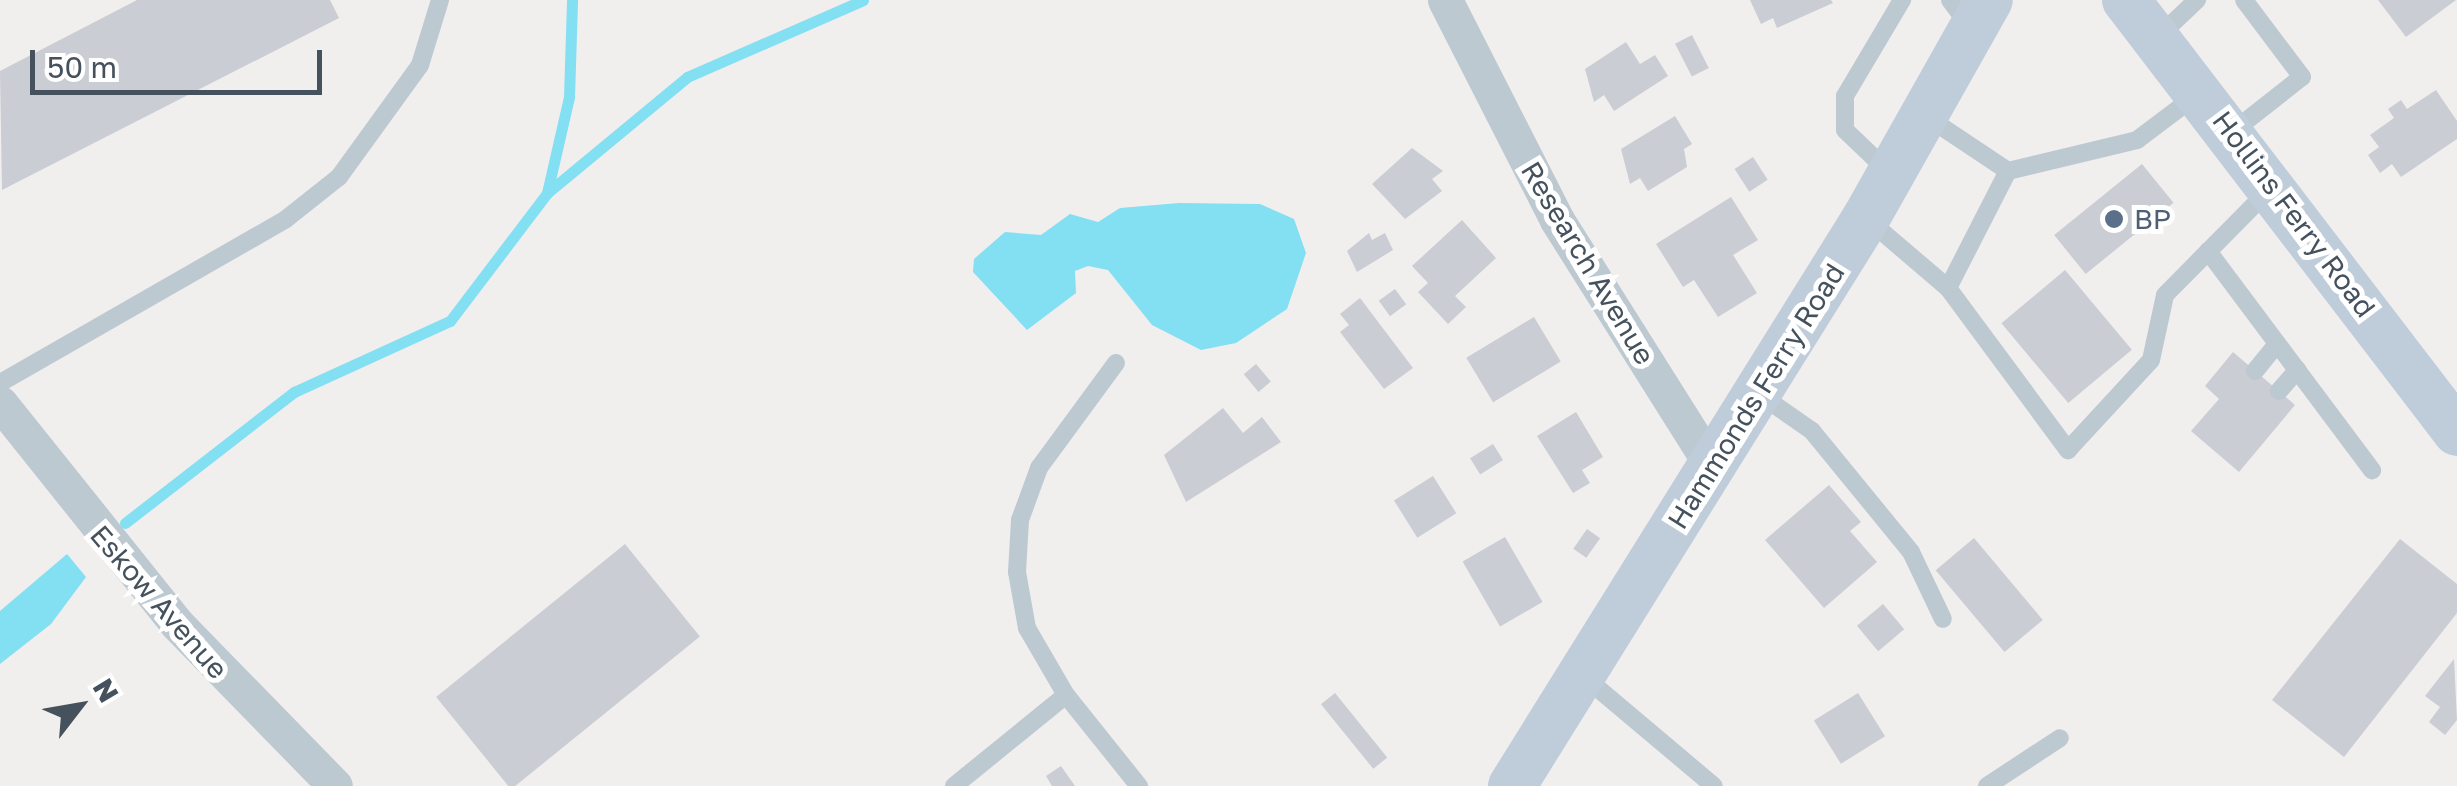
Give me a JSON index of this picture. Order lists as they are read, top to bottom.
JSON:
{
  "streets": {
    "street": [
      "Hollins Ferry Road",
      "Research Avenue",
      "Hammonds Ferry Road",
      "Eskow Avenue"
    ]
  },
  "crossings": [
    ["Research Avenue", "Hammonds Ferry Road"]
  ],
  "places": ["BP"],
  "scale_bar": "50 m",
  "north": "top right"
}
